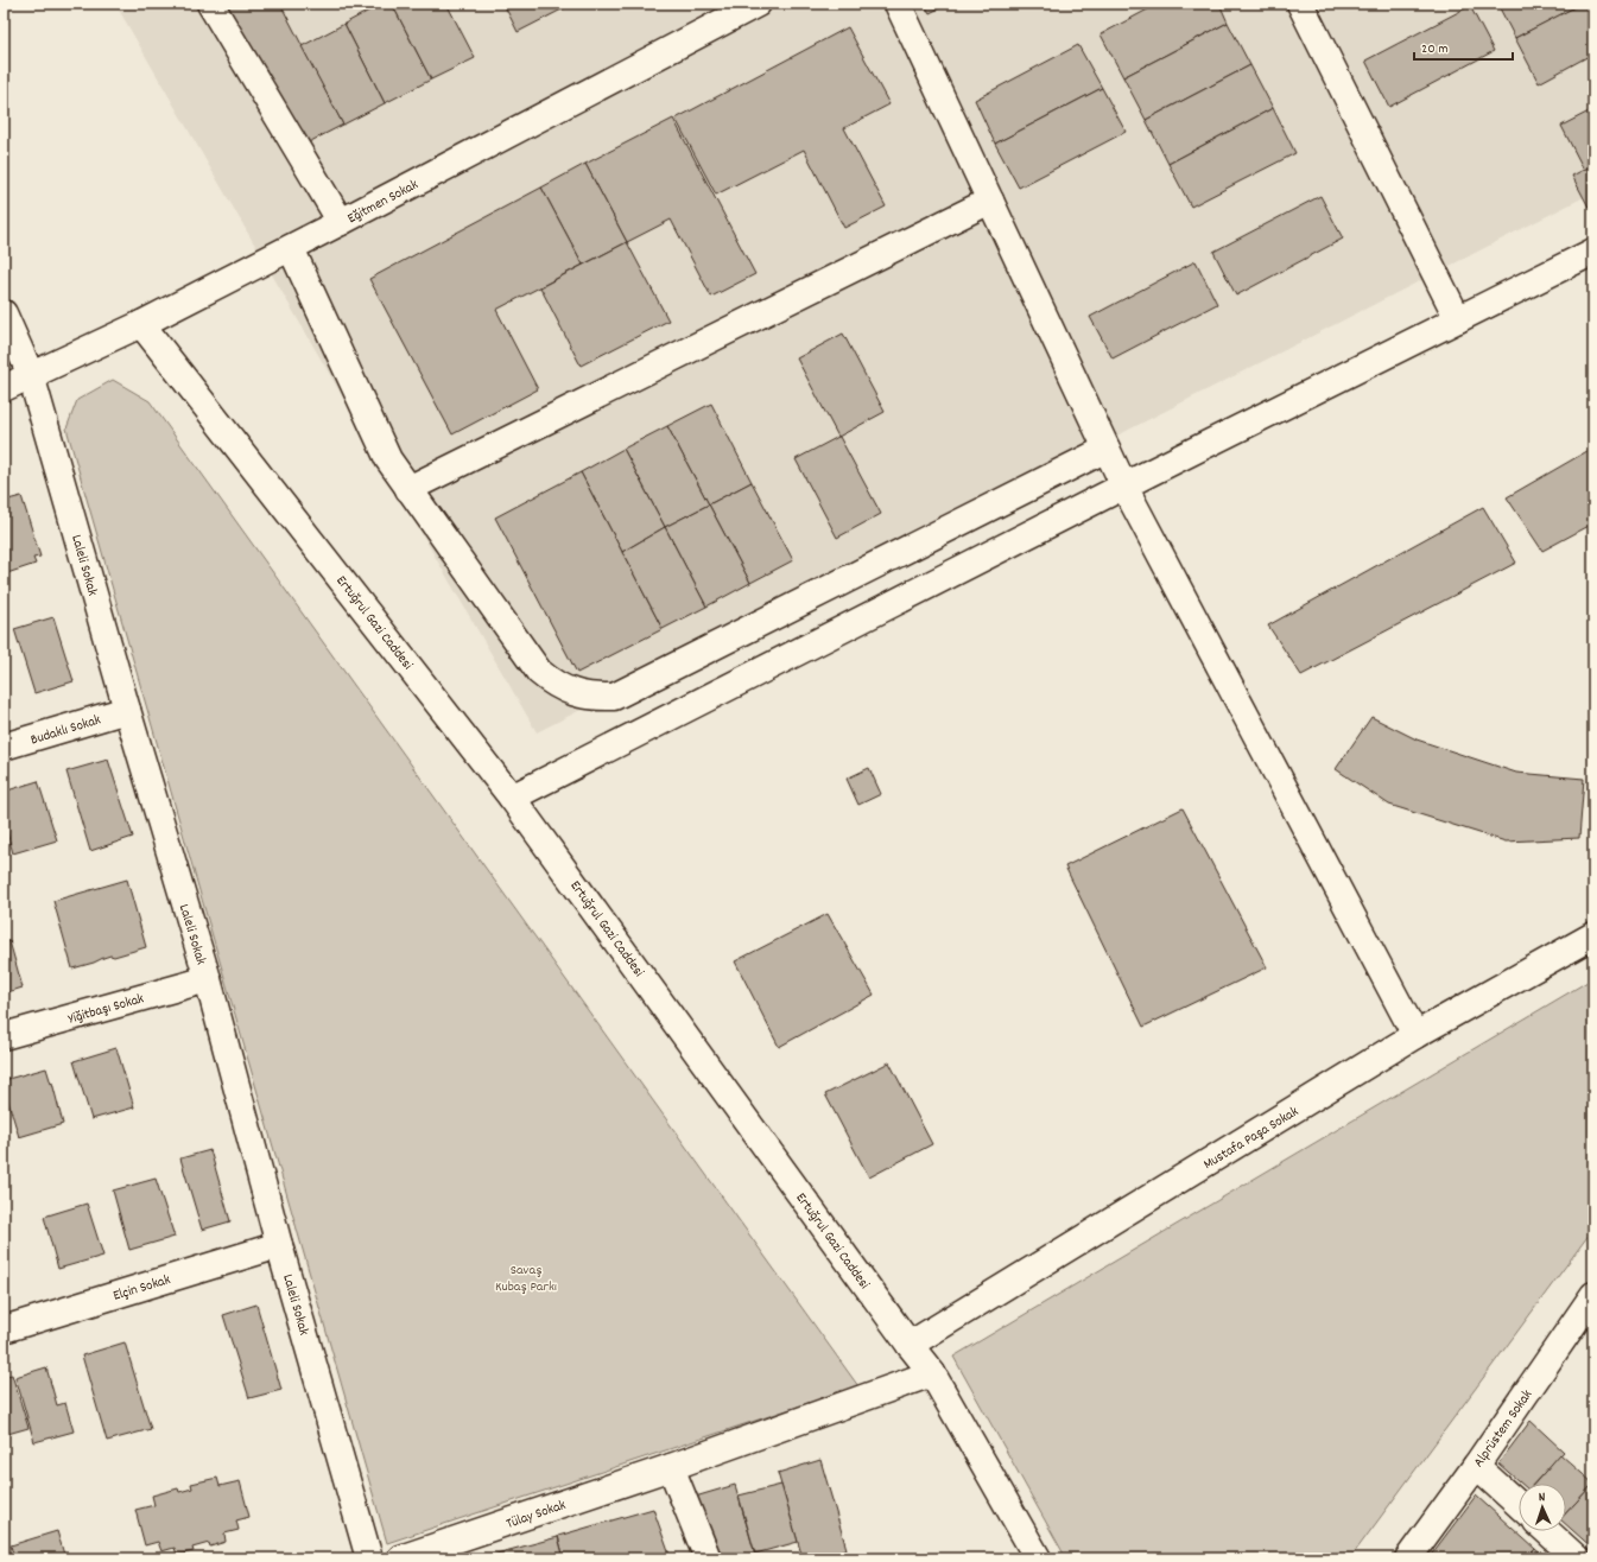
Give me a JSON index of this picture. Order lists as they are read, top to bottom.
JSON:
{
  "streets": {
    "street": [
      "Eğitmen Sokak",
      "Laleli Sokak",
      "Ertuğrul Gazi Caddesi",
      "Budaklı Sokak",
      "Yiğitbaşı Sokak",
      "Mustafa Paşa Sokak",
      "Elçin Sokak",
      "Alprüstem Sokak",
      "Tülay Sokak"
    ]
  },
  "crossings": [
    ["Eğitmen Sokak", "Laleli Sokak"],
    ["Eğitmen Sokak", "Ertuğrul Gazi Caddesi"],
    ["Laleli Sokak", "Budaklı Sokak"],
    ["Laleli Sokak", "Yiğitbaşı Sokak"],
    ["Laleli Sokak", "Elçin Sokak"],
    ["Ertuğrul Gazi Caddesi", "Mustafa Paşa Sokak"],
    ["Ertuğrul Gazi Caddesi", "Tülay Sokak"]
  ],
  "parks": ["Savaş Kubaş Parkı"],
  "scale_bar": "20 m",
  "north": "top"
}
